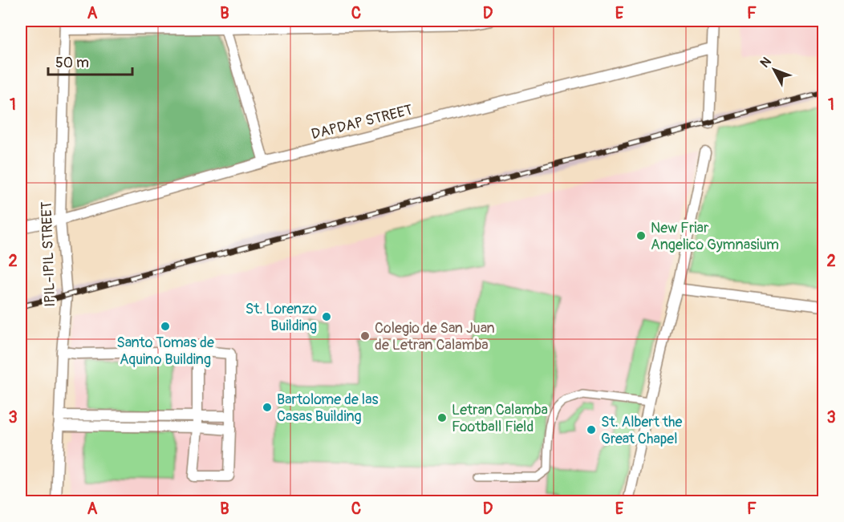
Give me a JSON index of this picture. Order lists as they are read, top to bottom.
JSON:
{
  "streets": {
    "street": ["DAPDAP STREET", "IPIL-IPIL STREET"]
  },
  "crossings": [
    ["DAPDAP STREET", "IPIL-IPIL STREET"]
  ],
  "places": [
    "New Friar Angelico Gymnasium",
    "St. Lorenzo Building",
    "Santo Tomas de Aquino Building",
    "Colegio de San Juan de Letran Calamba",
    "Bartolome de las Casas Building",
    "Letran Calamba Football Field",
    "St. Albert the Great Chapel"
  ],
  "scale_bar": "50 m",
  "north": "top left",
  "grid": {
    "columns": [
      "A",
      "B",
      "C",
      "D",
      "E",
      "F"
    ],
    "rows": ["1", "2", "3"]
  }
}
